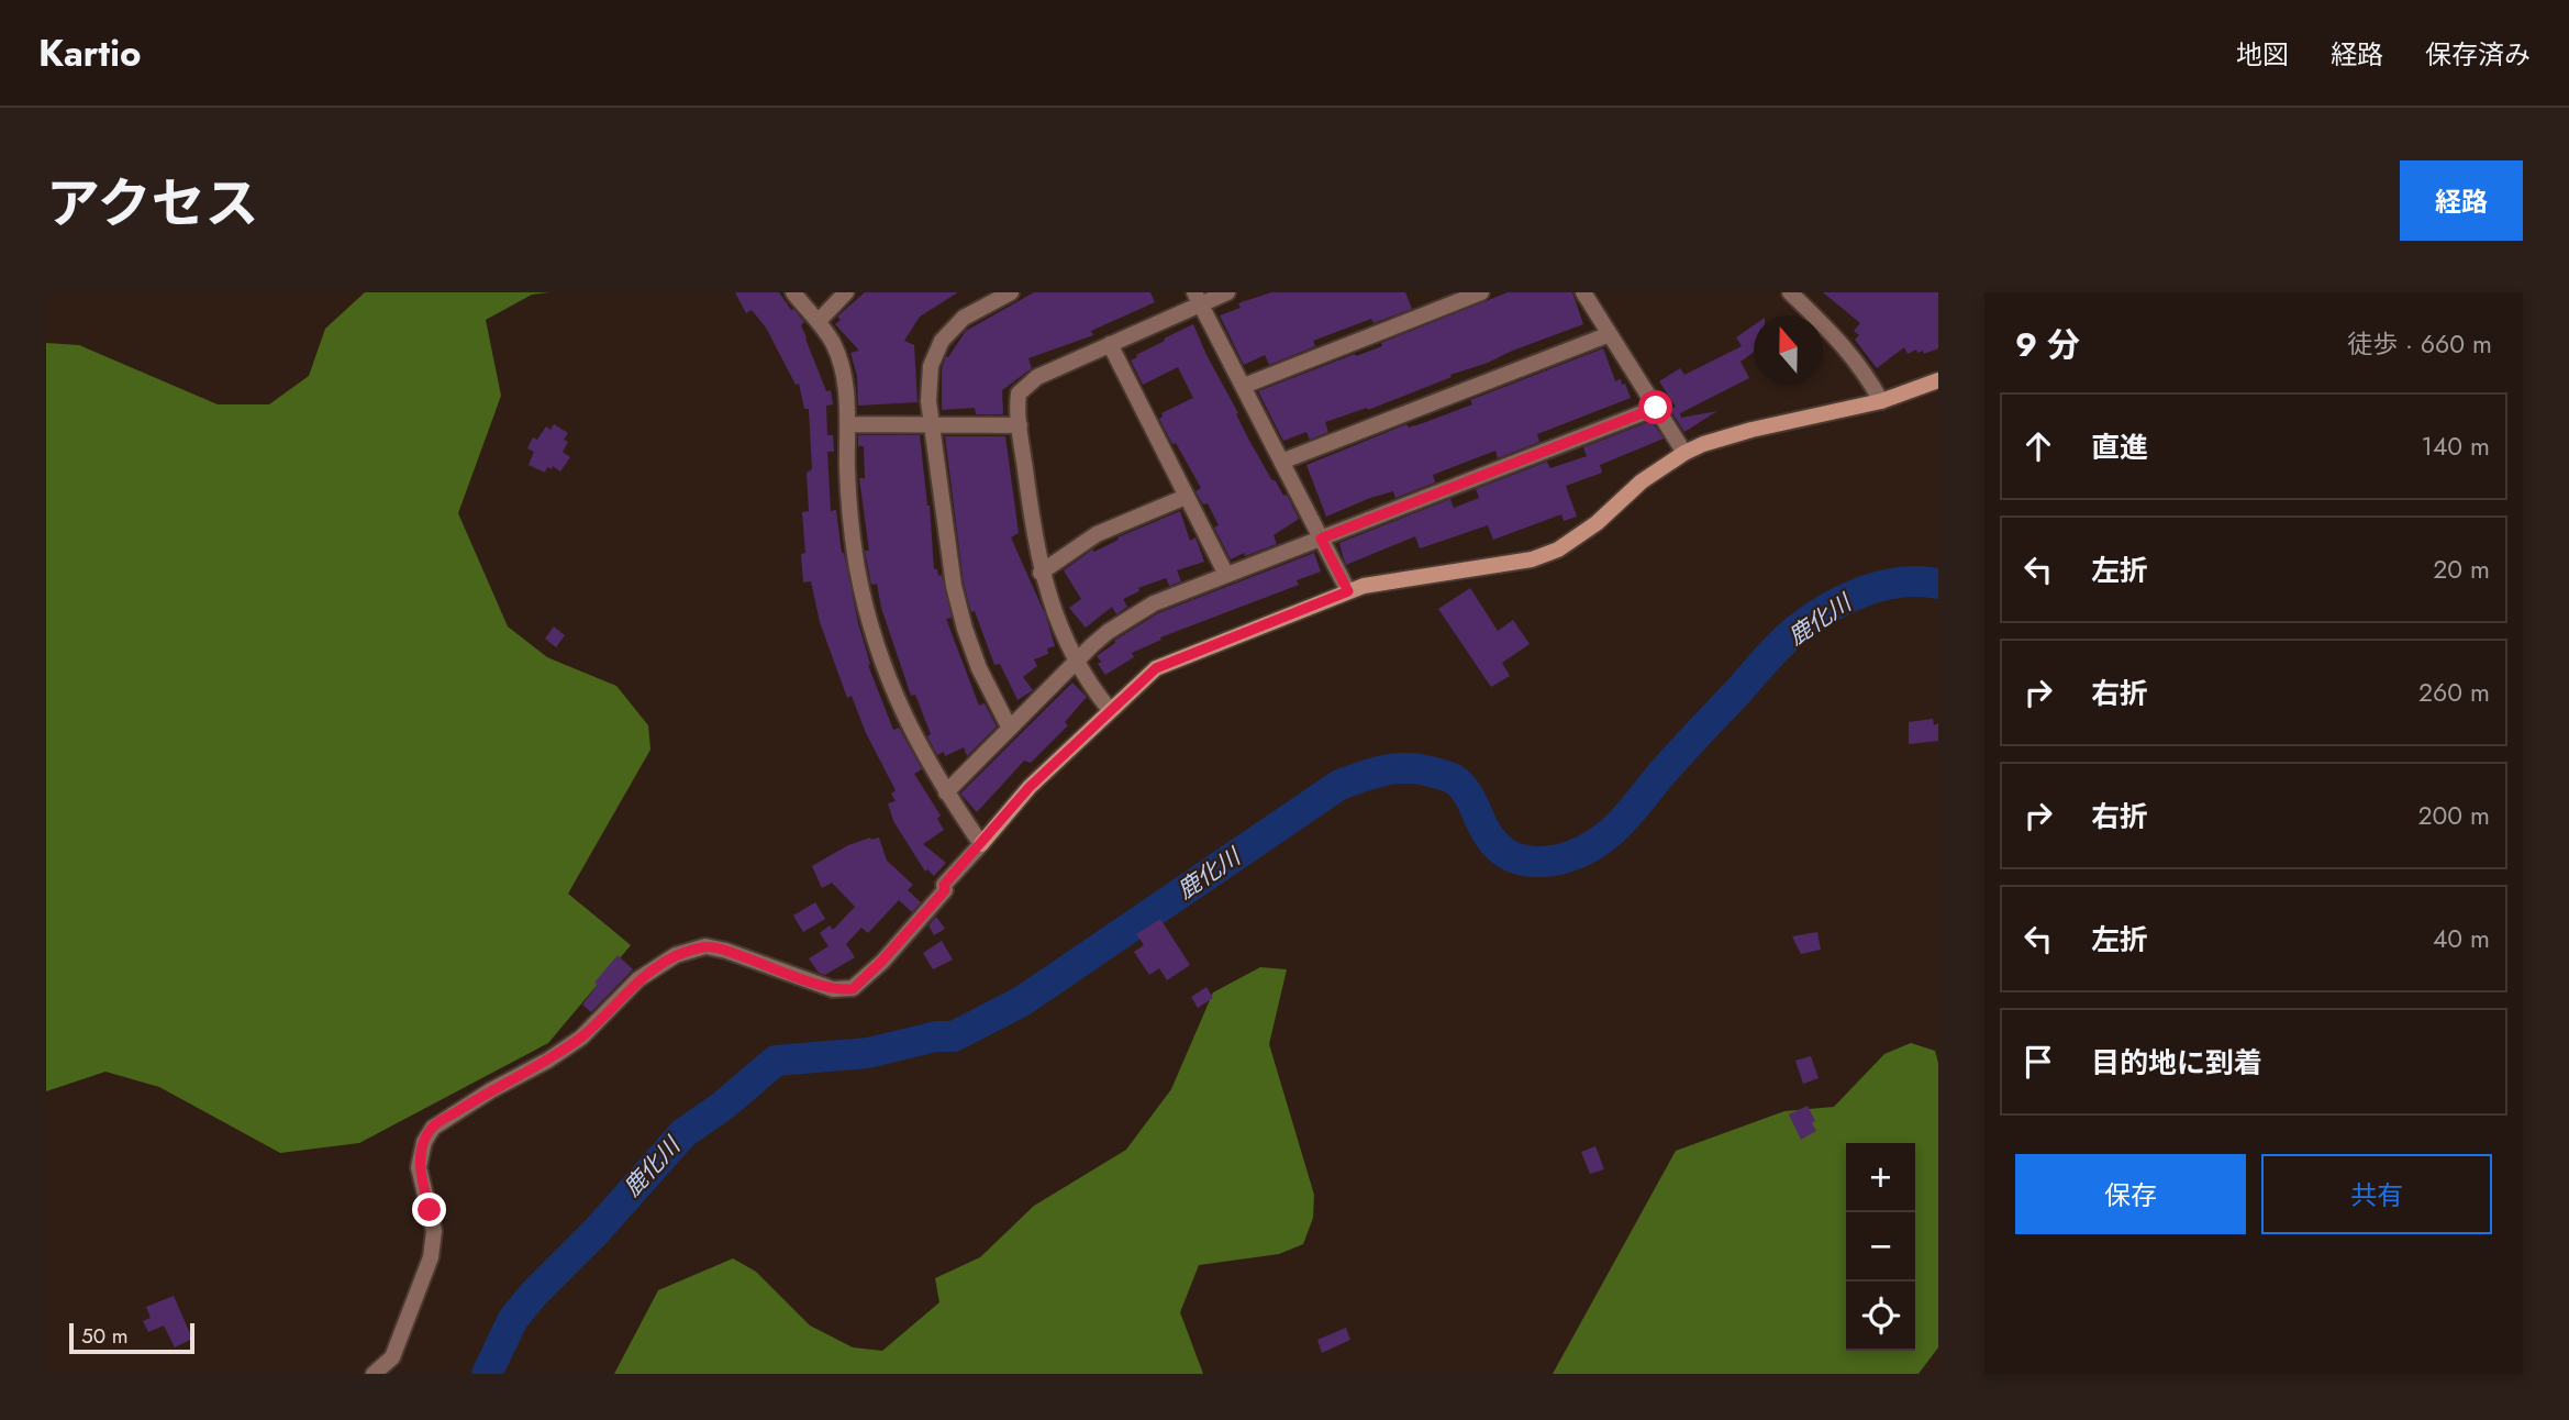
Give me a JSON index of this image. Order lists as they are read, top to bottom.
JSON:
{
  "water": ["鹿化川"],
  "scale_bar": "50 m",
  "north": "top",
  "page": {
    "header": "Kartio",
    "nav": ["地図", "経路", "保存済み"],
    "title": "アクセス",
    "buttons": [
      "経路",
      ["保存", "共有"]
    ],
    "heading": ["9 分", "徒歩 · 660 m"],
    "list": [
      ["直進", "140 m"],
      ["左折", "20 m"],
      ["右折", "260 m"],
      ["右折", "200 m"],
      ["左折", "40 m"],
      "目的地に到着"
    ],
    "map_buttons": ["+", "−"],
    "scale": "50 m"
  }
}
